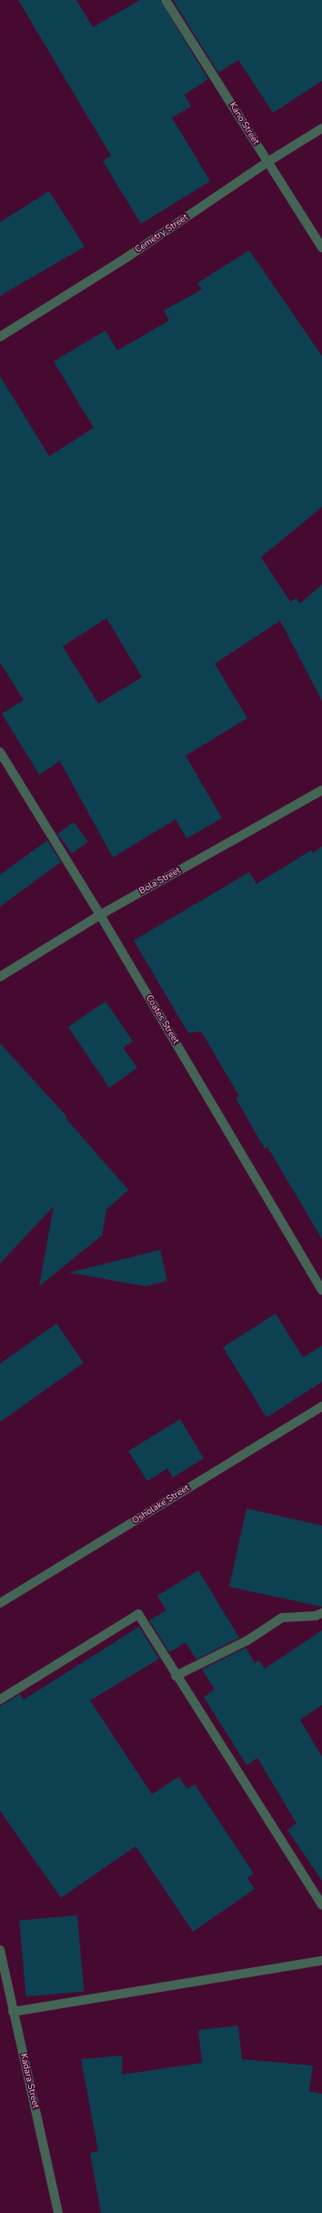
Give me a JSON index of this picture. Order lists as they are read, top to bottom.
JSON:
{
  "streets": {
    "street": [
      "Kano Street",
      "Cemetry Street",
      "Bola Street",
      "Coates Street",
      "Osholake Street",
      "Kadara Street"
    ]
  },
  "crossings": [
    ["Kano Street", "Cemetry Street"],
    ["Bola Street", "Coates Street"]
  ]
}
